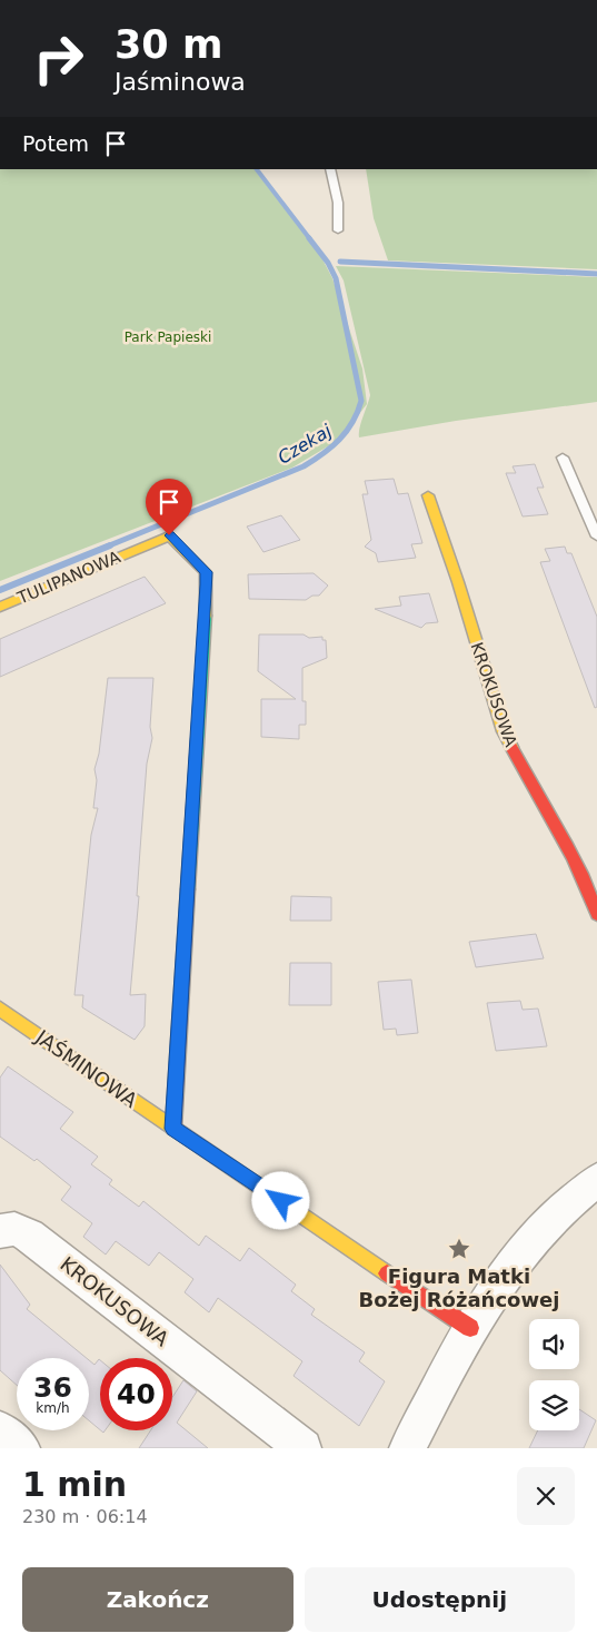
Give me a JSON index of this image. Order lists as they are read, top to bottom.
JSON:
{
  "streets": {
    "street": ["TULIPANOWA", "KROKUSOWA", "JAŚMINOWA"]
  },
  "crossings": [
    ["TULIPANOWA", "JAŚMINOWA"]
  ],
  "water": ["Czekaj"],
  "parks": ["Park Papieski"],
  "places": {
    "place": ["Figura Matki Bożej Różańcowej"]
  },
  "page": {
    "turn": ["30 m", "Jaśminowa"],
    "then": "Potem",
    "speed": "36 km/h",
    "limit": "40",
    "heading": ["1 min", "230 m · 06:14"],
    "buttons": ["Zakończ", "Udostępnij"]
  }
}
